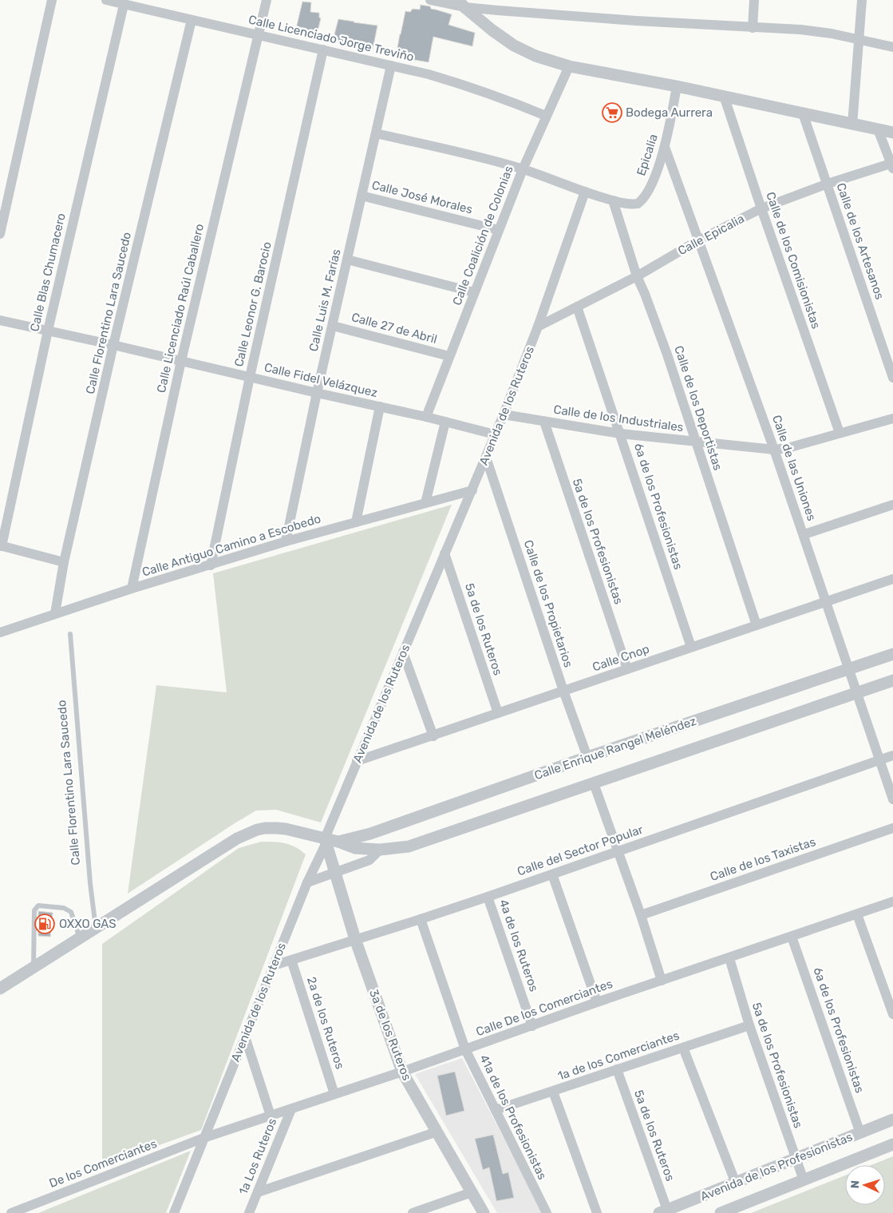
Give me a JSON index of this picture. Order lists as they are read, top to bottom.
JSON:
{
  "streets": {
    "street": [
      "Calle Licenciado Jorge Treviño",
      "Epicalia",
      "Calle José Morales",
      "Calle Epicalia",
      "Calle Coalición de Colonias",
      "Calle de los Artesanos",
      "Calle de los Comisionistas",
      "Calle Blas Chumacero",
      "Calle Luis M. Farías",
      "Calle Leonor G. Barocio",
      "Calle Licenciado Raúl Caballero",
      "Calle Florentino Lara Saucedo",
      "Calle 27 de Abril",
      "Calle Fidel Velázquez",
      "Avenida de los Ruteros",
      "Calle de los Deportistas",
      "Calle de los Industriales",
      "Calle de las Uniones",
      "6a de los Profesionistas",
      "5a de los Profesionistas",
      "Calle Antiguo Camino a Escobedo",
      "Calle de los Propietarios",
      "5a de los Ruteros",
      "Calle Cnop",
      "Calle Enrique Rangel Meléndez",
      "Calle del Sector Popular",
      "Calle de los Taxistas",
      "4a de los Ruteros",
      "Calle De los Comerciantes",
      "2a de los Ruteros",
      "3a de los Ruteros",
      "1a de los Comerciantes",
      "41a de los Profesionistas",
      "1a Los Ruteros",
      "De los Comerciantes",
      "Avenida de los Profesionistas"
    ]
  },
  "crossings": [
    ["Calle Licenciado Jorge Treviño", "Calle Coalición de Colonias"],
    ["Calle Licenciado Jorge Treviño", "Calle Blas Chumacero"],
    ["Calle Licenciado Jorge Treviño", "Calle Luis M. Farías"],
    ["Calle Licenciado Jorge Treviño", "Calle Leonor G. Barocio"],
    ["Calle Licenciado Jorge Treviño", "Calle Licenciado Raúl Caballero"],
    ["Calle Licenciado Jorge Treviño", "Calle Florentino Lara Saucedo"],
    ["Epicalia", "Calle Coalición de Colonias"],
    ["Epicalia", "Calle Luis M. Farías"],
    ["Epicalia", "Avenida de los Ruteros"],
    ["Epicalia", "Calle de los Deportistas"],
    ["Epicalia", "Calle de las Uniones"],
    ["Calle José Morales", "Calle Coalición de Colonias"],
    ["Calle José Morales", "Calle Luis M. Farías"],
    ["Calle Epicalia", "Calle de los Artesanos"],
    ["Calle Epicalia", "Calle de los Comisionistas"],
    ["Calle Epicalia", "Avenida de los Ruteros"],
    ["Calle Epicalia", "Calle de los Deportistas"],
    ["Calle Epicalia", "Calle de las Uniones"],
    ["Calle Epicalia", "6a de los Profesionistas"],
    ["Calle Coalición de Colonias", "Calle 27 de Abril"],
    ["Calle Coalición de Colonias", "Calle Fidel Velázquez"],
    ["Calle de los Comisionistas", "Calle de los Industriales"],
    ["Calle Blas Chumacero", "Calle Fidel Velázquez"],
    ["Calle Luis M. Farías", "Calle 27 de Abril"],
    ["Calle Luis M. Farías", "Calle Fidel Velázquez"],
    ["Calle Luis M. Farías", "Calle Antiguo Camino a Escobedo"],
    ["Calle Leonor G. Barocio", "Calle Fidel Velázquez"],
    ["Calle Leonor G. Barocio", "Calle Antiguo Camino a Escobedo"],
    ["Calle Licenciado Raúl Caballero", "Calle Fidel Velázquez"],
    ["Calle Licenciado Raúl Caballero", "Calle Antiguo Camino a Escobedo"],
    ["Calle Florentino Lara Saucedo", "Calle Fidel Velázquez"],
    ["Calle Florentino Lara Saucedo", "Calle Antiguo Camino a Escobedo"],
    ["Calle Florentino Lara Saucedo", "Calle Enrique Rangel Meléndez"],
    ["Calle Fidel Velázquez", "Avenida de los Ruteros"],
    ["Avenida de los Ruteros", "Calle de los Industriales"],
    ["Avenida de los Ruteros", "Calle Antiguo Camino a Escobedo"],
    ["Avenida de los Ruteros", "Calle de los Propietarios"],
    ["Avenida de los Ruteros", "5a de los Ruteros"],
    ["Avenida de los Ruteros", "Calle Cnop"],
    ["Avenida de los Ruteros", "Calle Enrique Rangel Meléndez"],
    ["Avenida de los Ruteros", "Calle del Sector Popular"],
    ["Avenida de los Ruteros", "Calle De los Comerciantes"],
    ["Avenida de los Ruteros", "3a de los Ruteros"],
    ["Avenida de los Ruteros", "De los Comerciantes"],
    ["Calle de los Deportistas", "Calle de los Industriales"],
    ["Calle de los Deportistas", "Calle Cnop"],
    ["Calle de los Industriales", "Calle de las Uniones"],
    ["Calle de los Industriales", "6a de los Profesionistas"],
    ["Calle de los Industriales", "5a de los Profesionistas"],
    ["Calle de las Uniones", "Calle Cnop"],
    ["Calle de las Uniones", "Calle Enrique Rangel Meléndez"],
    ["Calle de las Uniones", "Calle del Sector Popular"],
    ["6a de los Profesionistas", "Calle Cnop"],
    ["6a de los Profesionistas", "Calle De los Comerciantes"],
    ["6a de los Profesionistas", "Avenida de los Profesionistas"],
    ["5a de los Profesionistas", "Calle Cnop"],
    ["5a de los Profesionistas", "Calle De los Comerciantes"],
    ["5a de los Profesionistas", "1a de los Comerciantes"],
    ["5a de los Profesionistas", "Avenida de los Profesionistas"],
    ["Calle de los Propietarios", "Calle Cnop"],
    ["Calle de los Propietarios", "Calle Enrique Rangel Meléndez"],
    ["5a de los Ruteros", "Calle Cnop"],
    ["5a de los Ruteros", "1a de los Comerciantes"],
    ["5a de los Ruteros", "Avenida de los Profesionistas"],
    ["Calle Enrique Rangel Meléndez", "3a de los Ruteros"],
    ["Calle del Sector Popular", "4a de los Ruteros"],
    ["Calle del Sector Popular", "2a de los Ruteros"],
    ["Calle del Sector Popular", "3a de los Ruteros"],
    ["Calle del Sector Popular", "41a de los Profesionistas"],
    ["4a de los Ruteros", "Calle De los Comerciantes"],
    ["Calle De los Comerciantes", "2a de los Ruteros"],
    ["Calle De los Comerciantes", "3a de los Ruteros"],
    ["Calle De los Comerciantes", "41a de los Profesionistas"],
    ["Calle De los Comerciantes", "1a Los Ruteros"],
    ["Calle De los Comerciantes", "De los Comerciantes"],
    ["1a de los Comerciantes", "41a de los Profesionistas"]
  ],
  "places": {
    "supermarket": ["Bodega Aurrera"],
    "fuel station": ["OXXO GAS"]
  },
  "north": "left"
}
